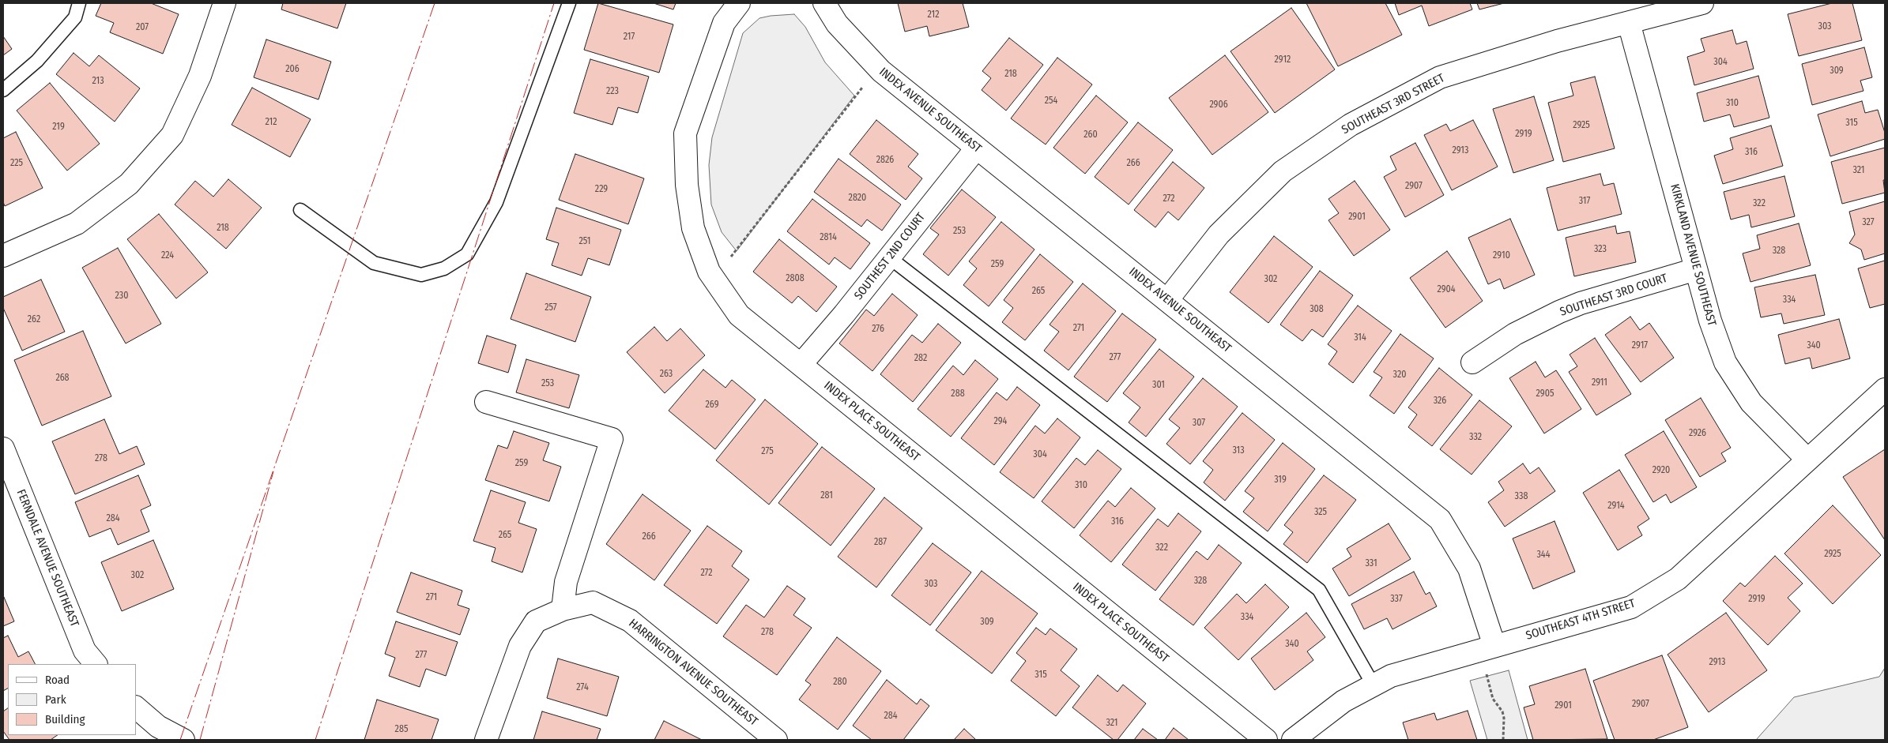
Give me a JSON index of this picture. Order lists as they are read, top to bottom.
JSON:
{
  "streets": {
    "street": [
      "SOUTHEAST 3RD STREET",
      "INDEX AVENUE SOUTHEAST",
      "KIRKLAND AVENUE SOUTHEAST",
      "SOUTHEST 2ND COURT",
      "SOUTHEAST 3RD COURT",
      "INDEX PLACE SOUTHEAST",
      "FERNDALE AVENUE SOUTHEAST",
      "SOUTHEAST 4TH STREET",
      "HARRINGTON AVENUE SOUTHEAST"
    ]
  },
  "crossings": [
    ["SOUTHEAST 3RD STREET", "INDEX AVENUE SOUTHEAST"],
    ["SOUTHEAST 3RD STREET", "KIRKLAND AVENUE SOUTHEAST"],
    ["INDEX AVENUE SOUTHEAST", "SOUTHEST 2ND COURT"],
    ["INDEX AVENUE SOUTHEAST", "SOUTHEAST 4TH STREET"],
    ["KIRKLAND AVENUE SOUTHEAST", "SOUTHEAST 3RD COURT"],
    ["KIRKLAND AVENUE SOUTHEAST", "SOUTHEAST 4TH STREET"],
    ["SOUTHEST 2ND COURT", "INDEX PLACE SOUTHEAST"]
  ],
  "house_numbers": [
    "212",
    "303",
    "207",
    "217",
    "2912",
    "304",
    "206",
    "309",
    "218",
    "213",
    "223",
    "254",
    "310",
    "2906",
    "212",
    "315",
    "2925",
    "219",
    "2919",
    "260",
    "2913",
    "316",
    "2826",
    "225",
    "266",
    "321",
    "2907",
    "229",
    "2820",
    "272",
    "317",
    "322",
    "2901",
    "327",
    "218",
    "253",
    "2814",
    "251",
    "323",
    "328",
    "224",
    "2910",
    "259",
    "2808",
    "302",
    "2904",
    "265",
    "230",
    "334",
    "257",
    "308",
    "262",
    "271",
    "276",
    "314",
    "2917",
    "340",
    "277",
    "282",
    "263",
    "320",
    "268",
    "2911",
    "253",
    "301",
    "288",
    "2905",
    "326",
    "269",
    "294",
    "307",
    "2926",
    "332",
    "313",
    "275",
    "304",
    "278",
    "259",
    "2920",
    "319",
    "310",
    "281",
    "338",
    "2914",
    "325",
    "284",
    "316",
    "265",
    "266",
    "287",
    "322",
    "2925",
    "344",
    "331",
    "272",
    "302",
    "328",
    "303",
    "271",
    "337",
    "2919",
    "334",
    "309",
    "278",
    "340",
    "277",
    "2913",
    "315",
    "280",
    "274",
    "2907",
    "2901",
    "284",
    "321",
    "285"
  ],
  "legend": ["Road", "Park", "Building"]
}
